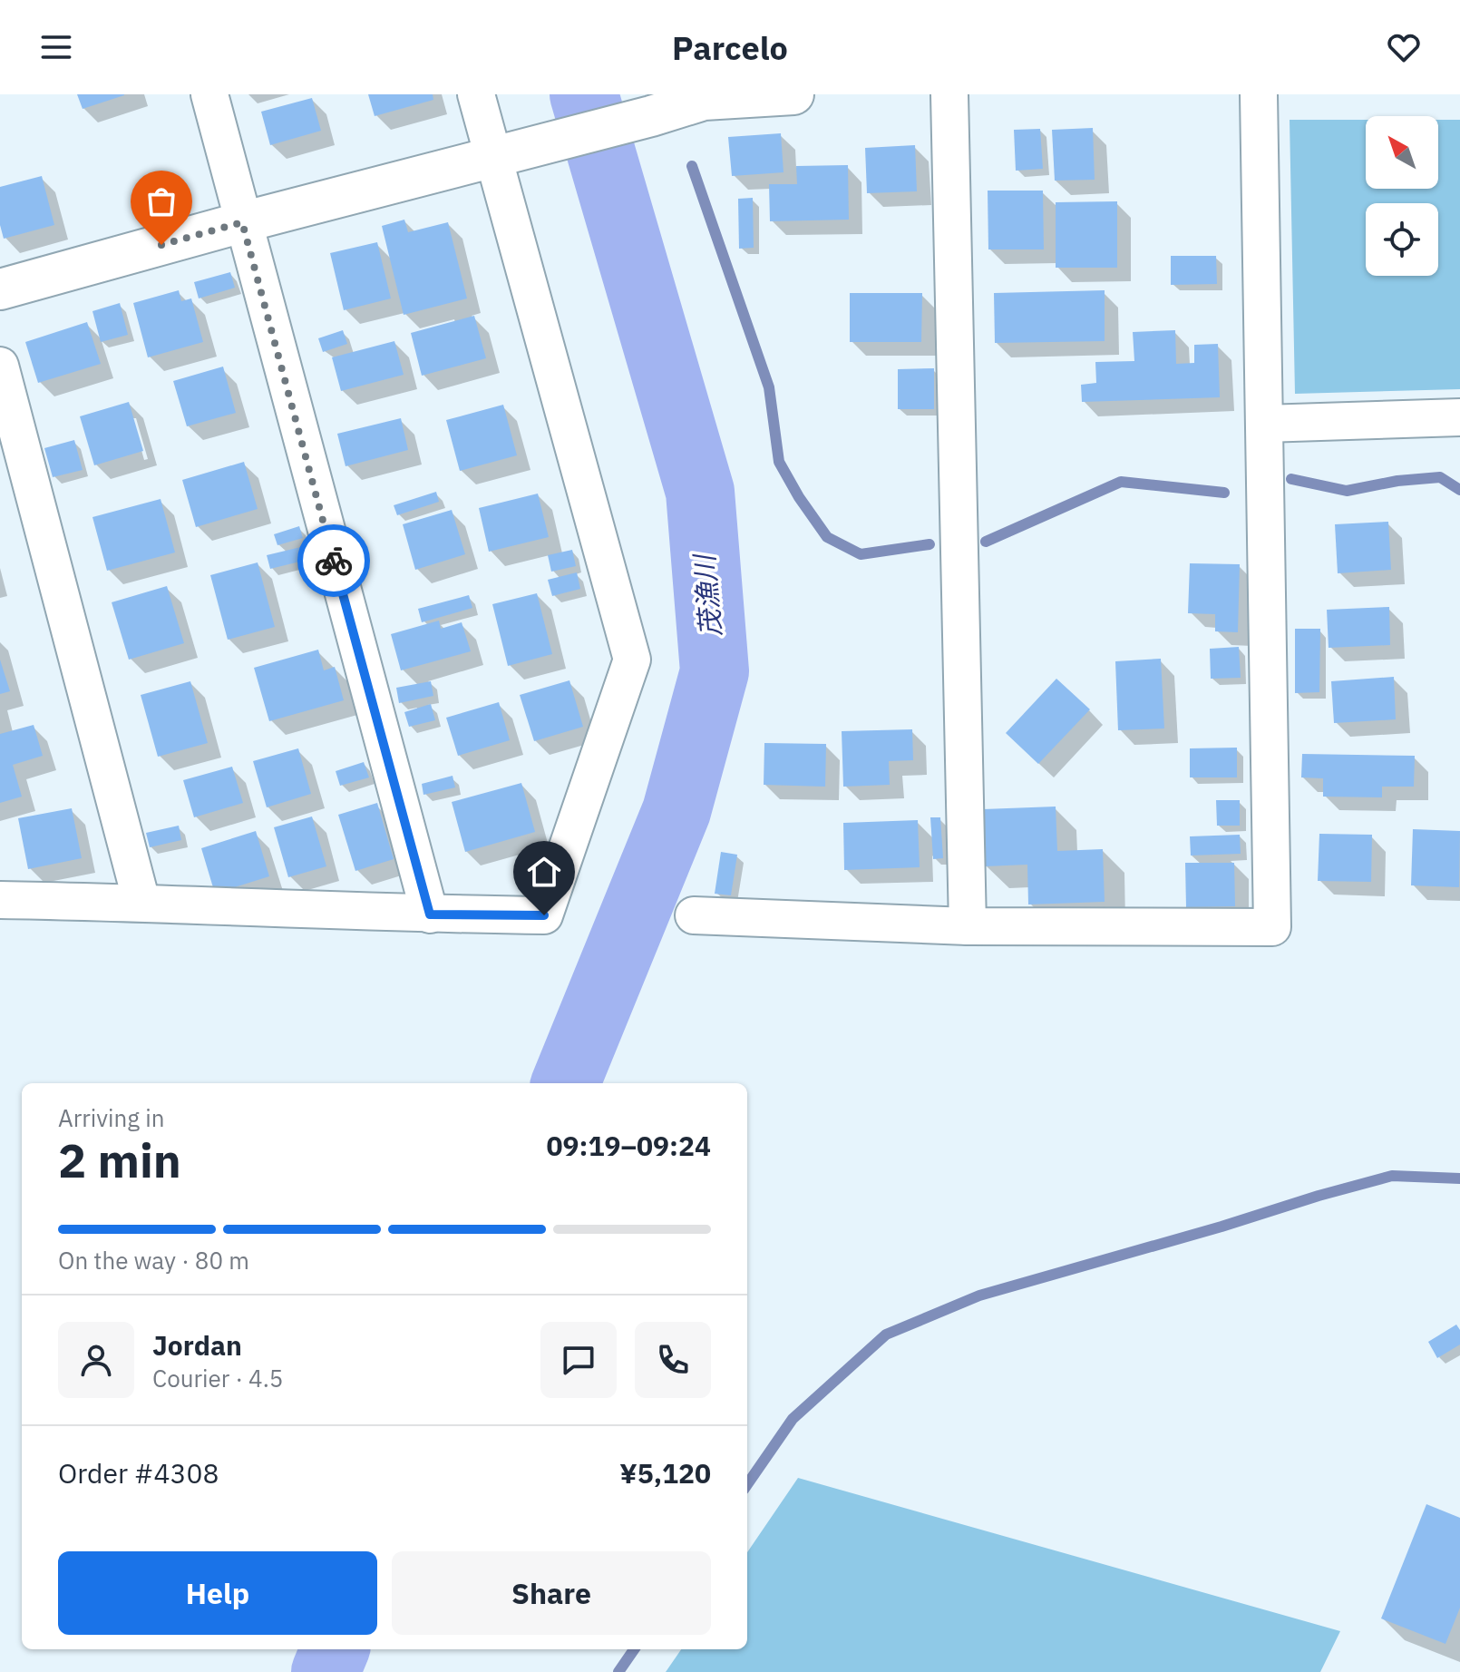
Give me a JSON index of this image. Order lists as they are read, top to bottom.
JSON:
{
  "water": ["茂漁川"],
  "north": "top left",
  "page": {
    "header": "Parcelo",
    "heading": ["2 min", "Arriving in", "09:19–09:24"],
    "panel": [
      "Jordan",
      "Courier · 4.5",
      "Order #4308",
      "¥5,120"
    ],
    "bar": "On the way · 80 m",
    "buttons": ["Help", "Share"]
  }
}
